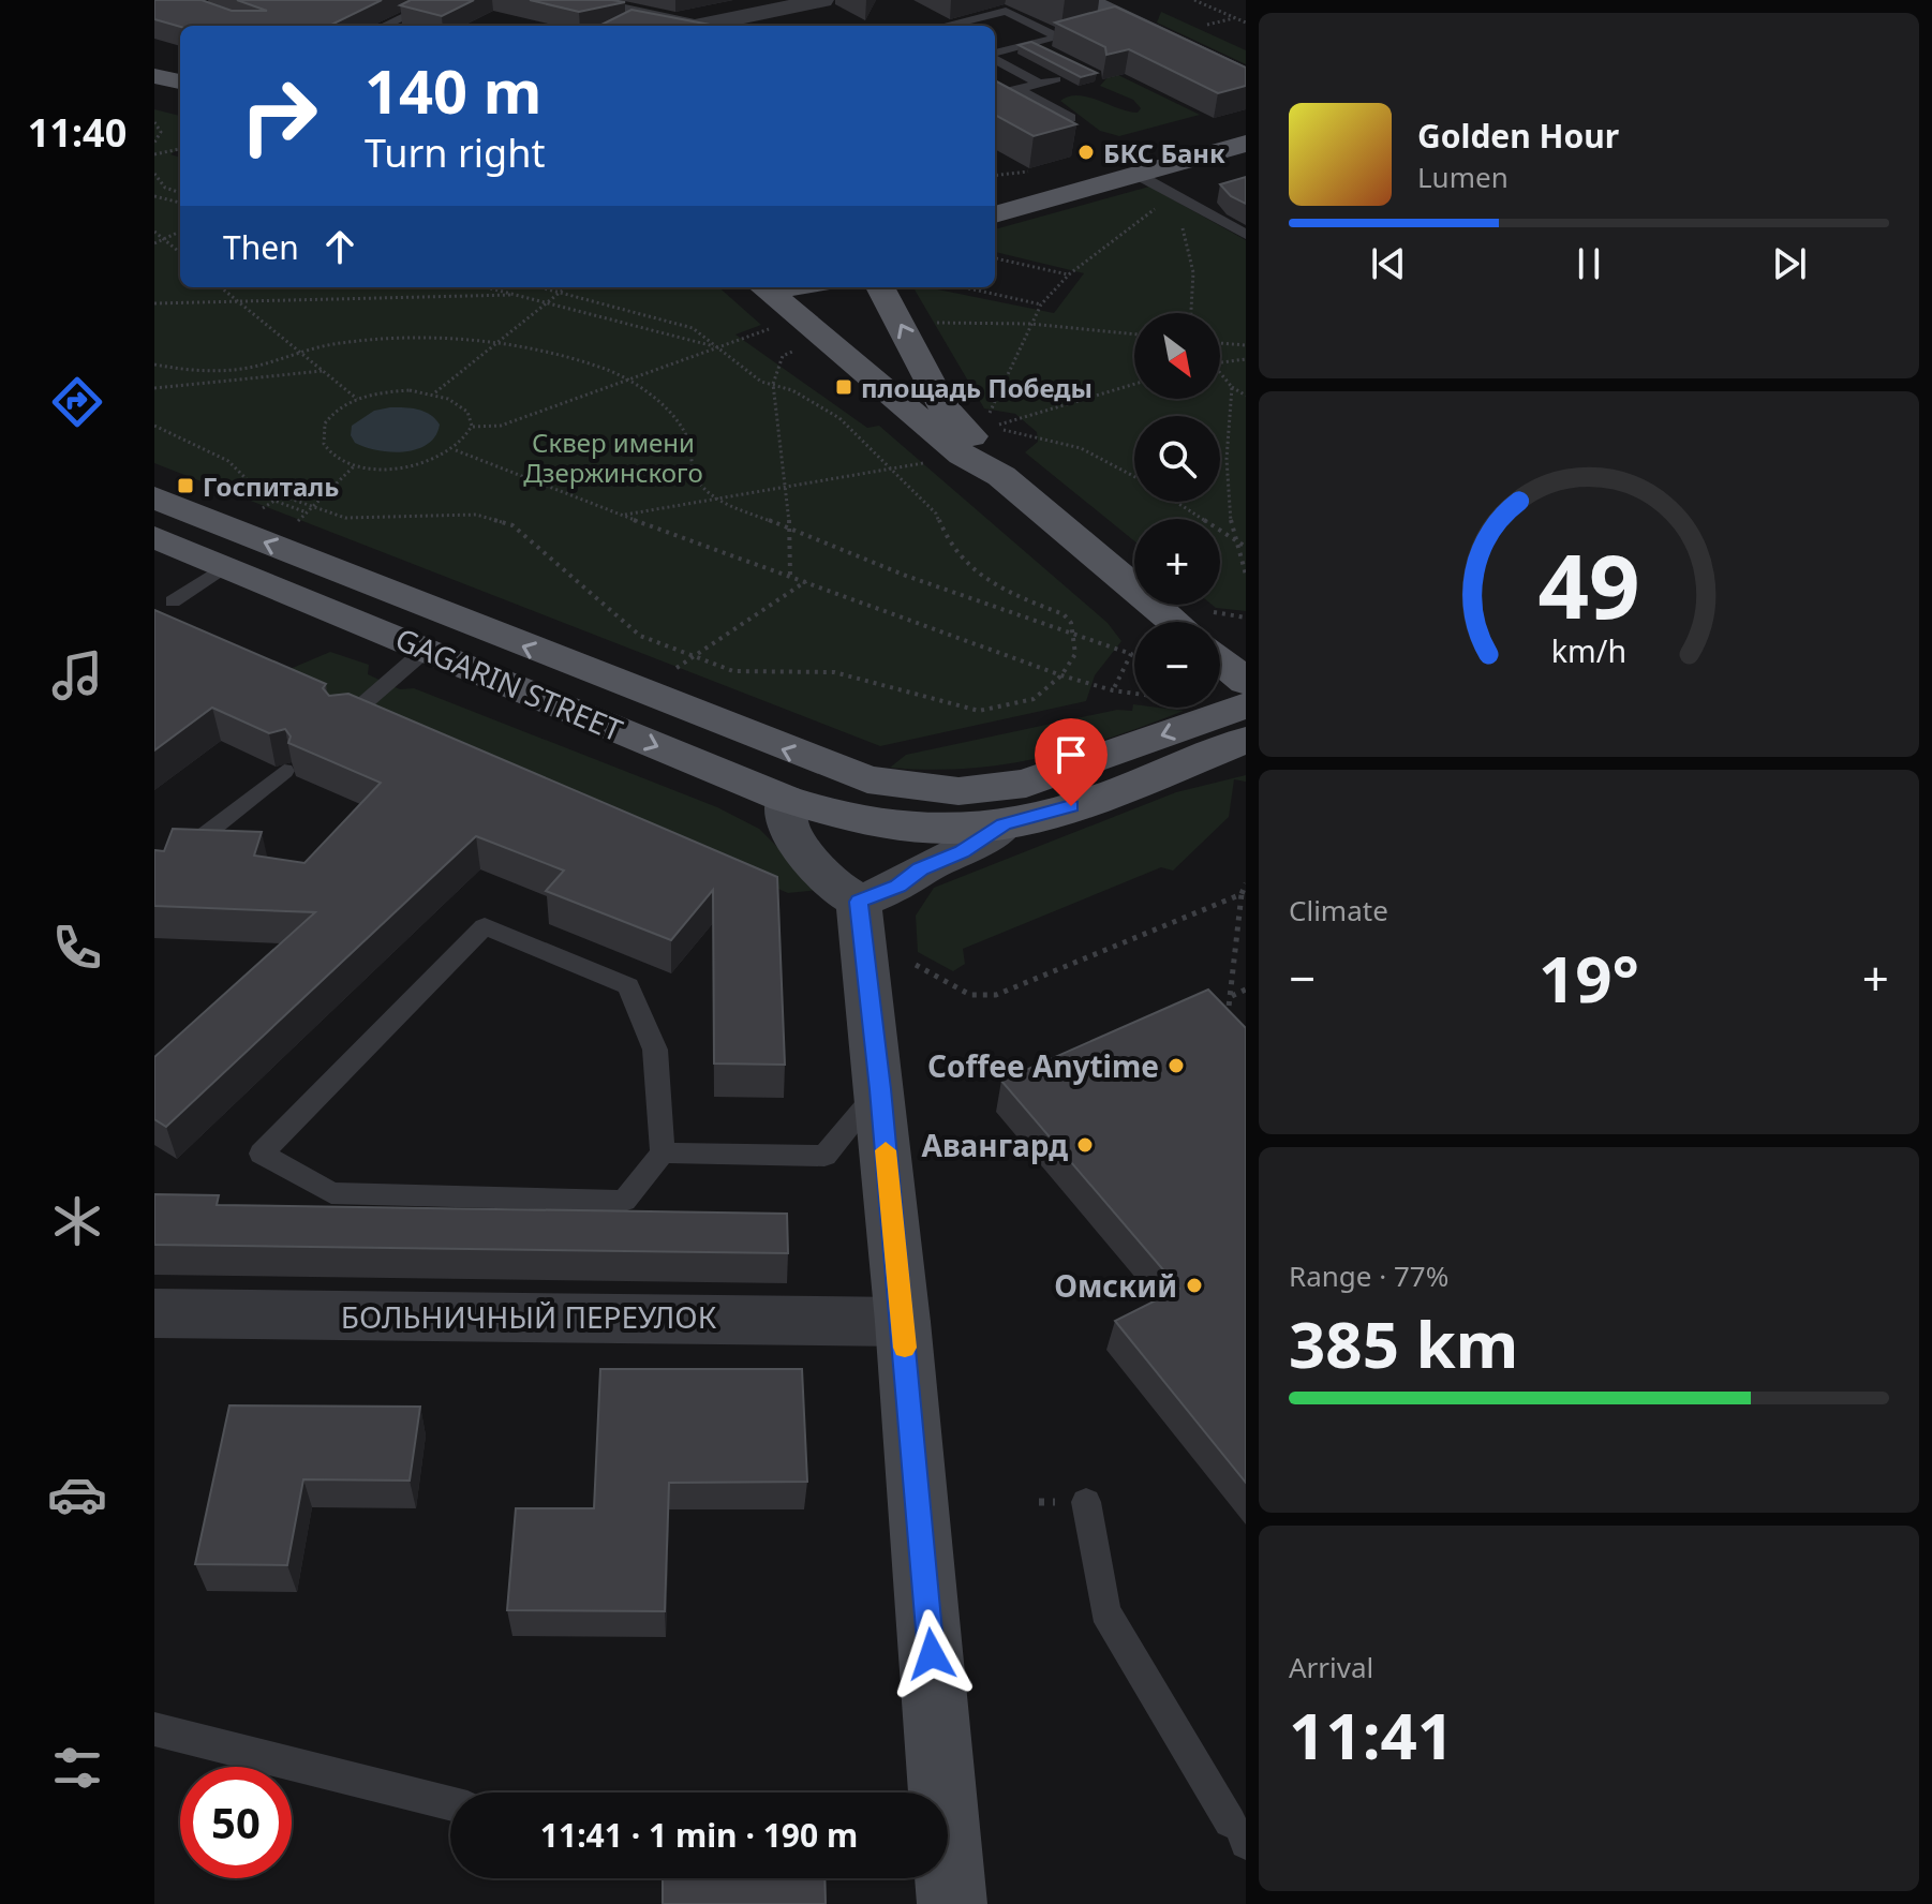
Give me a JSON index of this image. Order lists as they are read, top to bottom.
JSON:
{
  "streets": {
    "main road": ["GAGARIN STREET"],
    "street": ["БОЛЬНИЧНЫЙ ПЕРЕУЛОК"]
  },
  "parks": ["Сквер имени Дзержинского"],
  "places": {
    "other": [
      "БКС Банк",
      "Coffee Anytime",
      "Авангард",
      "Омский"
    ],
    "transit": ["площадь Победы", "Госпиталь"]
  },
  "north": "bottom right",
  "page": {
    "tabs": "11:40",
    "turn": ["140 m", "Turn right"],
    "song": ["Golden Hour", "Lumen"],
    "then": "Then",
    "map_buttons": ["+", "−"],
    "tile": [
      "Climate",
      ["Range · 77%", "385 km"],
      ["Arrival", "11:41"]
    ],
    "heat": ["−", "19°", "+"],
    "limit": "50",
    "trip": "11:41 · 1 min · 190 m",
    "gauge": ["49", "km/h"]
  }
}
